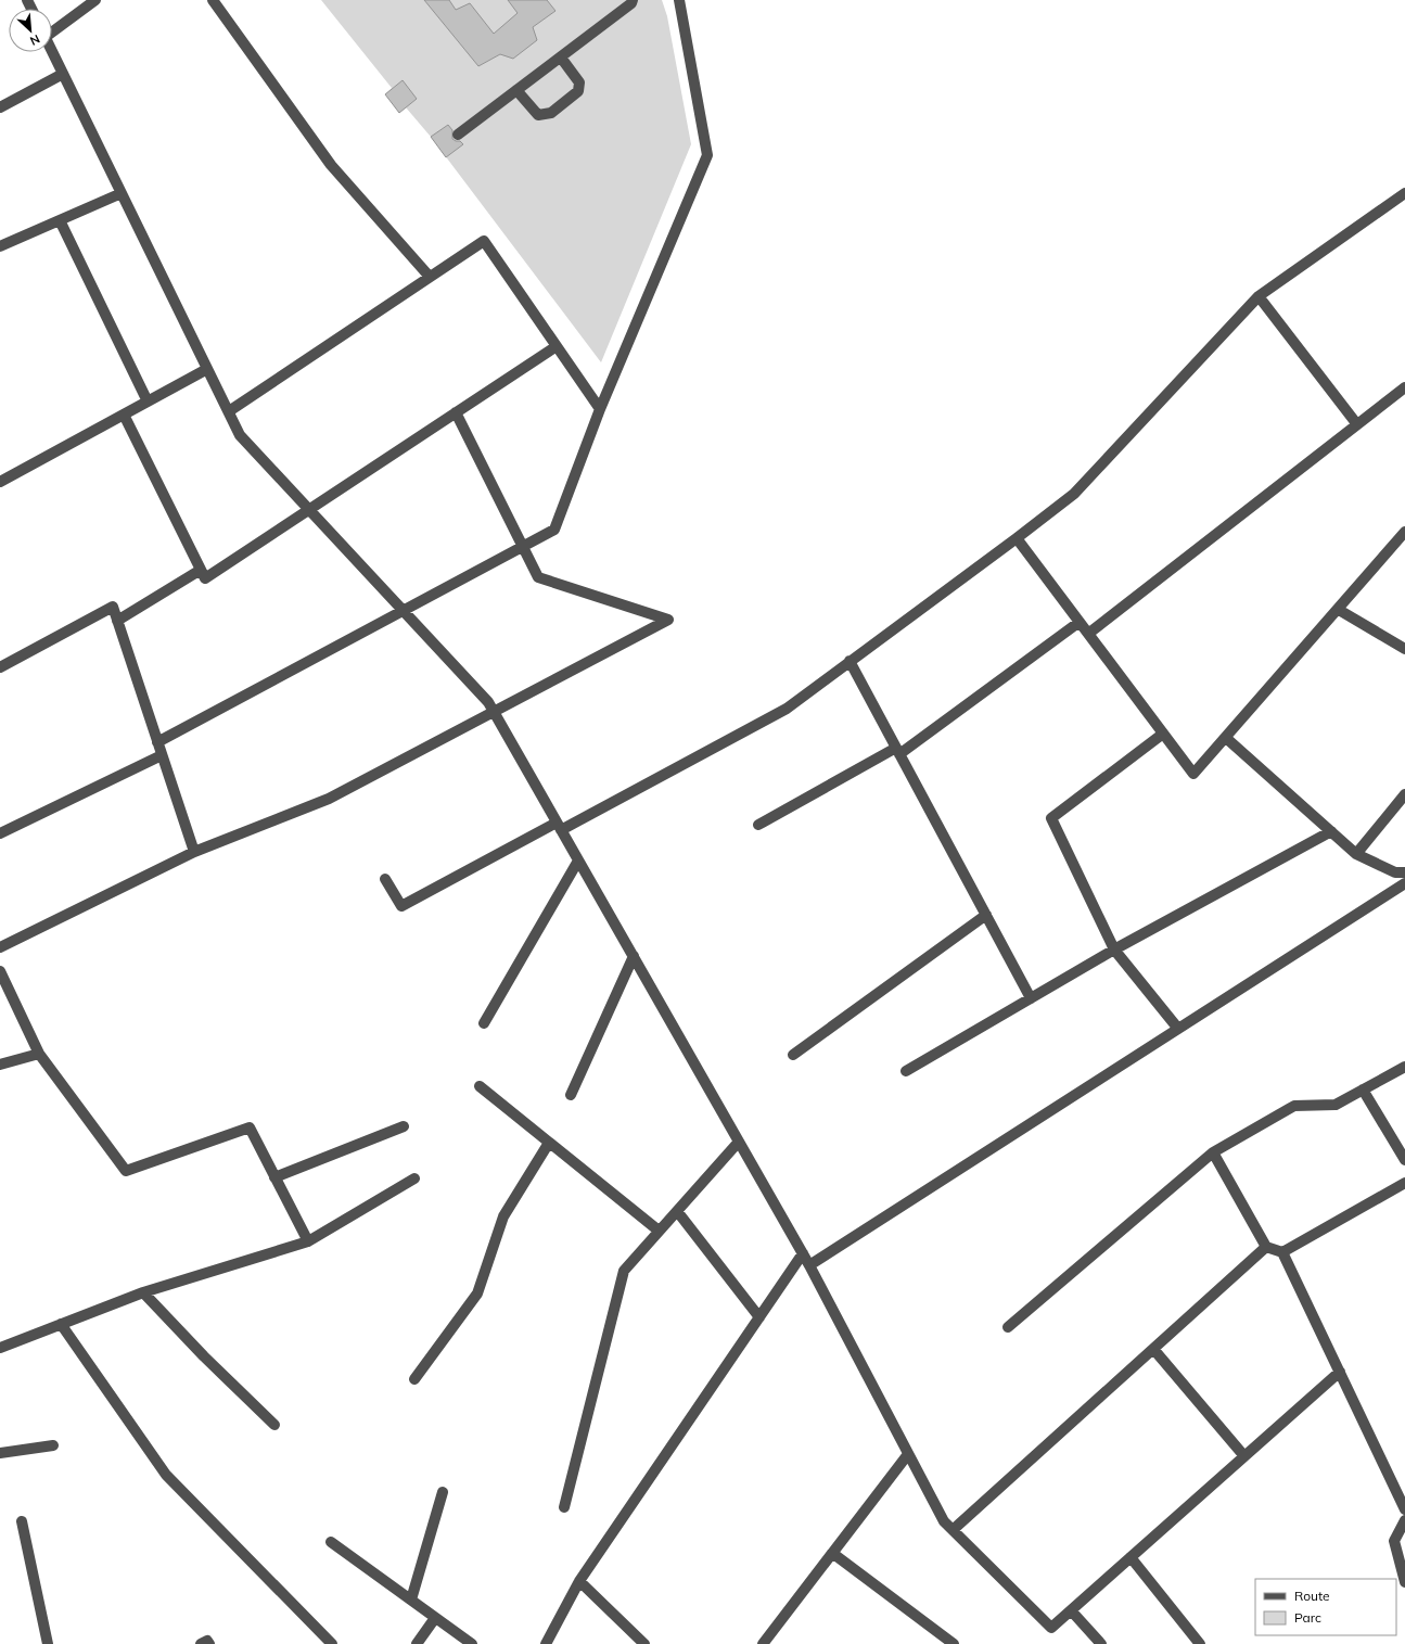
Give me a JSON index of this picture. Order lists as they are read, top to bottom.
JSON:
{
  "legend": ["Route", "Parc"],
  "north": "bottom right"
}
